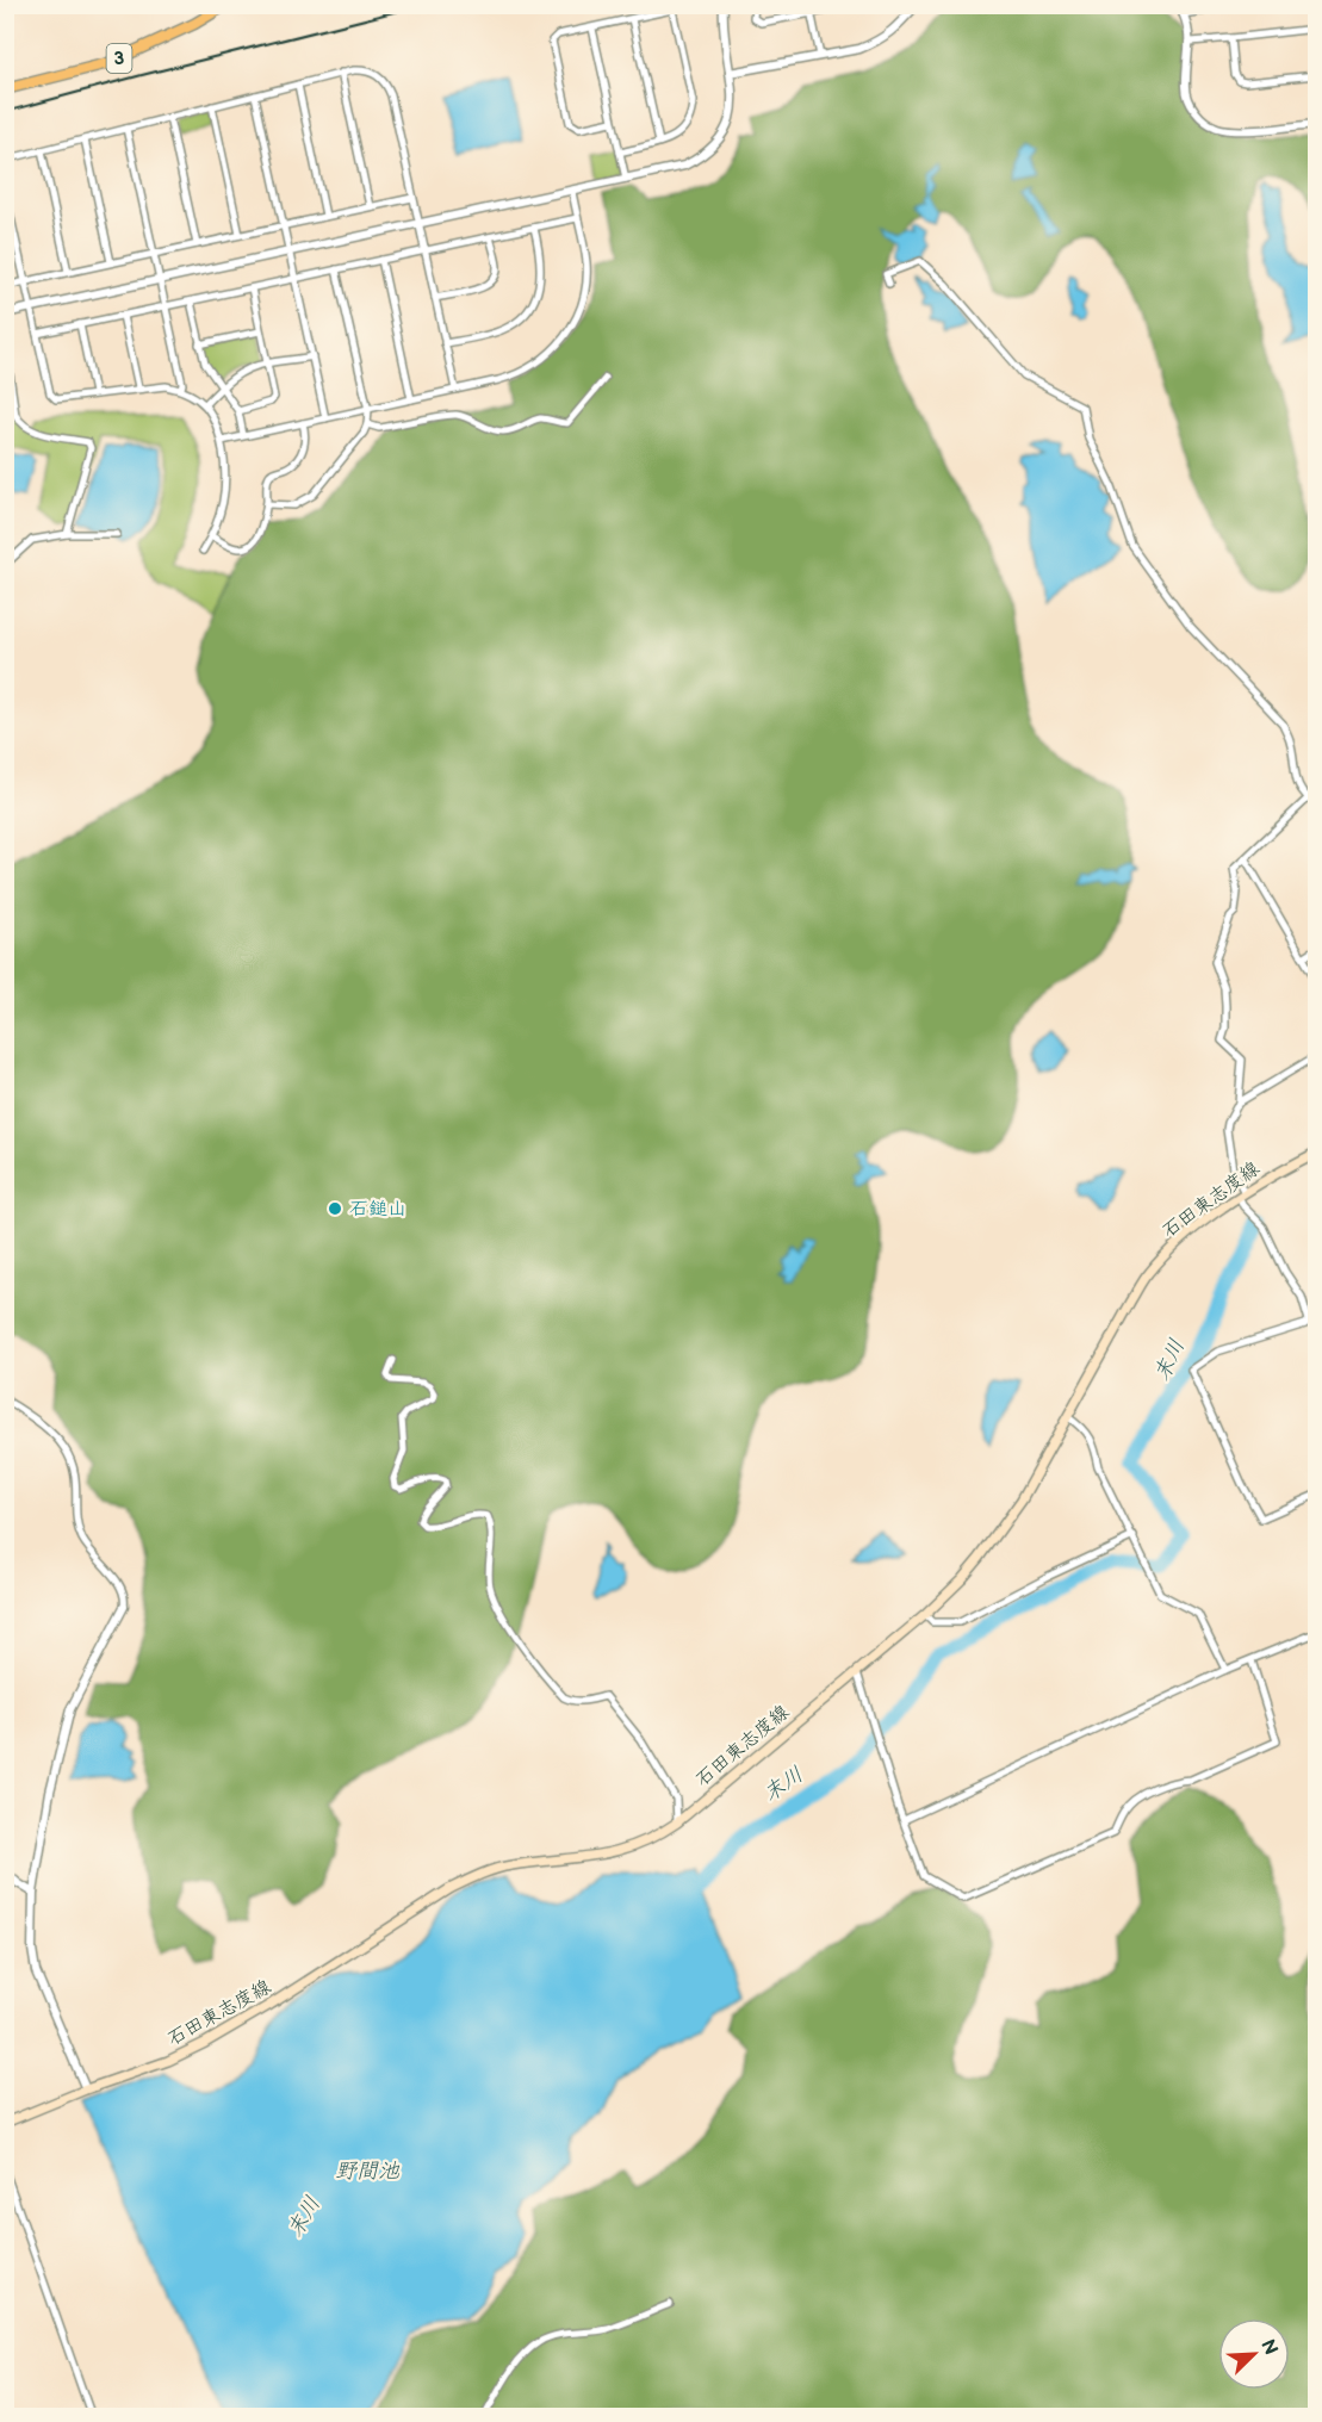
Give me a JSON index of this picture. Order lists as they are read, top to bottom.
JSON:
{
  "streets": {
    "main road": ["3", "石田東志度線"]
  },
  "water": ["末川", "野間池"],
  "places": ["石鎚山"],
  "north": "top right"
}
